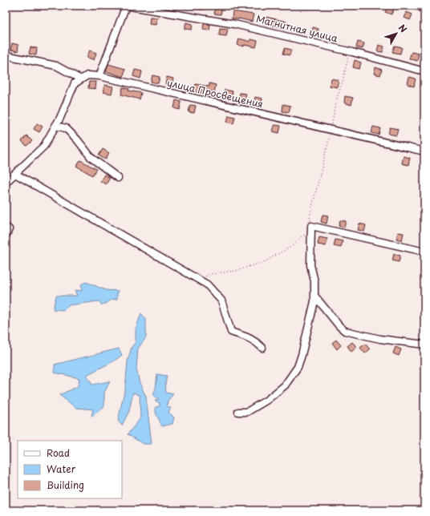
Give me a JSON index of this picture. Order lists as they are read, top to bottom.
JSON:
{
  "streets": {
    "street": ["Магнитная улица", "улица Просвещения"]
  },
  "legend": ["Road", "Water", "Building"],
  "north": "top right"
}
